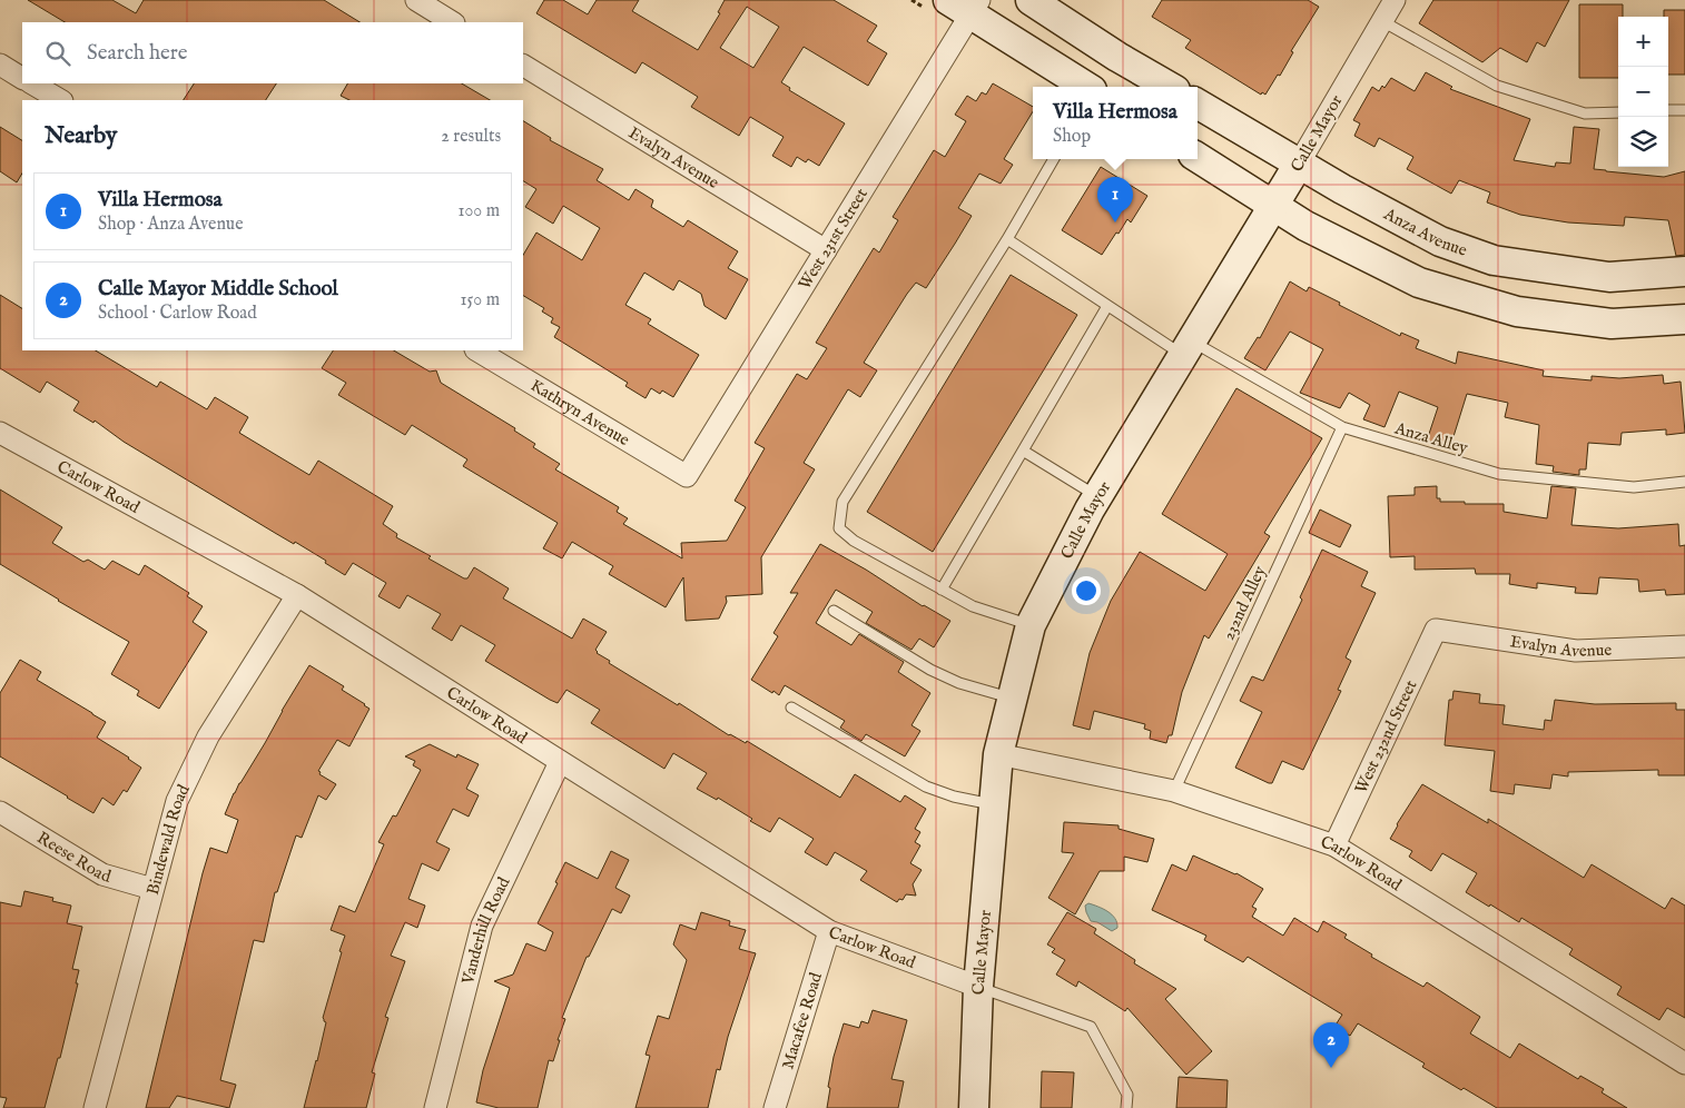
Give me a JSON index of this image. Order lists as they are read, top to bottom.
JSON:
{
  "streets": {
    "main road": ["Calle Mayor", "Anza Avenue"],
    "street": [
      "Evalyn Avenue",
      "West 231st Street",
      "Kathryn Avenue",
      "Carlow Road",
      "West 232nd Street",
      "Bindewald Road",
      "Reese Road",
      "Vanderhill Road",
      "Macafee Road"
    ],
    "lane": ["Anza Alley", "232nd Alley"]
  },
  "crossings": [
    ["Calle Mayor", "Anza Avenue"],
    ["Calle Mayor", "Anza Alley"],
    ["Calle Mayor", "Carlow Road"],
    ["Evalyn Avenue", "West 231st Street"],
    ["Evalyn Avenue", "West 232nd Street"],
    ["West 231st Street", "Kathryn Avenue"],
    ["Anza Alley", "232nd Alley"],
    ["Carlow Road", "232nd Alley"],
    ["Carlow Road", "West 232nd Street"],
    ["Carlow Road", "Bindewald Road"],
    ["Carlow Road", "Vanderhill Road"],
    ["Carlow Road", "Macafee Road"],
    ["Bindewald Road", "Reese Road"]
  ],
  "page": {
    "map_buttons": ["+", "−"],
    "search": "Search here",
    "popup": ["Villa Hermosa", "Shop"],
    "heading": ["Nearby", "2 results"],
    "list": [
      {
        "mark": "1",
        "name": "Villa Hermosa",
        "note": "Shop · Anza Avenue",
        "value": "100 m"
      },
      {
        "mark": "2",
        "name": "Calle Mayor Middle School",
        "note": "School · Carlow Road",
        "value": "150 m"
      }
    ],
    "pins": ["1", "2"]
  }
}
